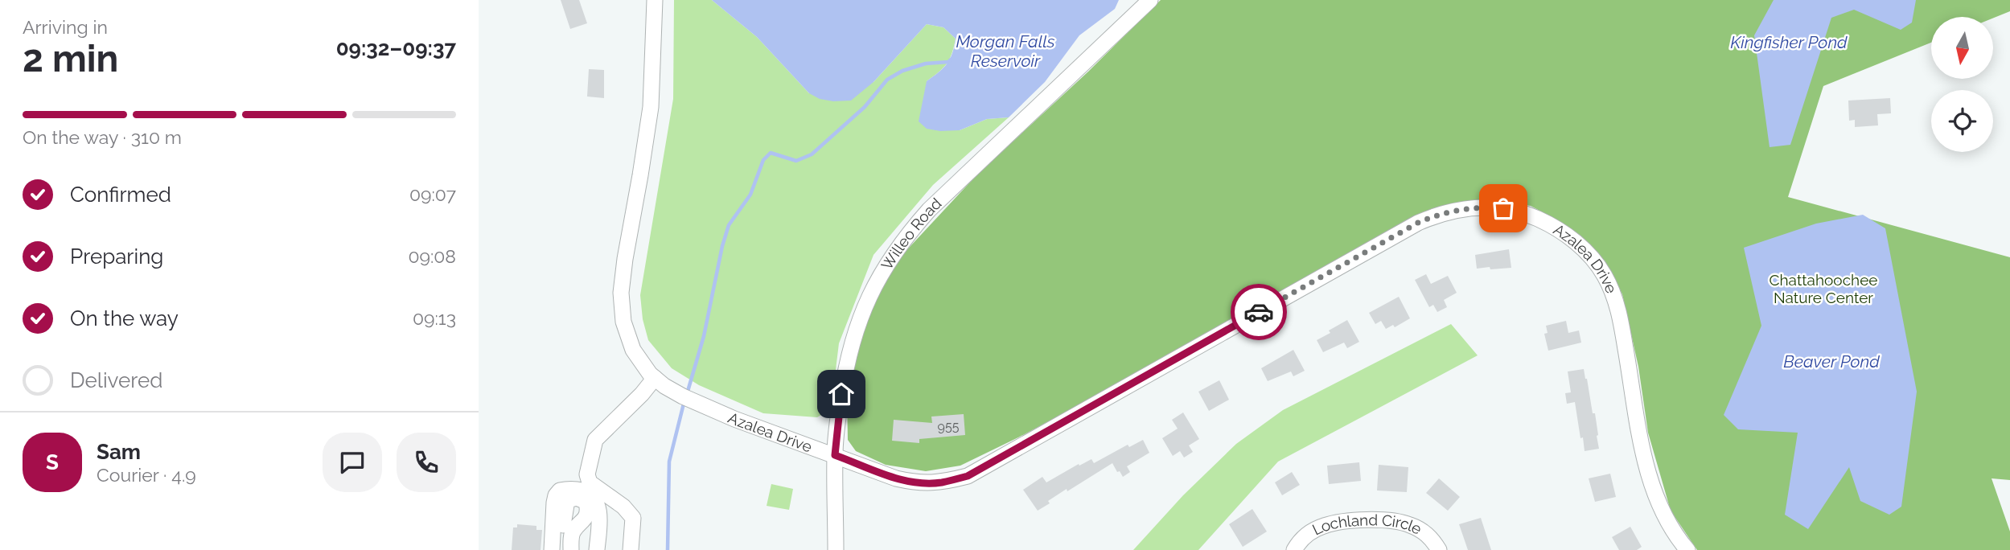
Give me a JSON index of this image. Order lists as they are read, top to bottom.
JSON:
{
  "streets": {
    "street": ["Willeo Road", "Azalea Drive", "Lochland Circle"]
  },
  "crossings": [
    ["Willeo Road", "Azalea Drive"]
  ],
  "water": ["Morgan Falls Reservoir", "Kingfisher Pond", "Beaver Pond"],
  "parks": ["Chattahoochee Nature Center"],
  "house_numbers": ["955"],
  "north": "bottom",
  "page": {
    "heading": ["2 min", "Arriving in", "09:32–09:37"],
    "panel": ["Sam", "Courier · 4.9"],
    "bar": "On the way · 310 m",
    "list": [
      ["Confirmed", "09:07"],
      ["Preparing", "09:08"],
      ["On the way", "09:13"],
      "Delivered"
    ],
    "round": "S"
  }
}
